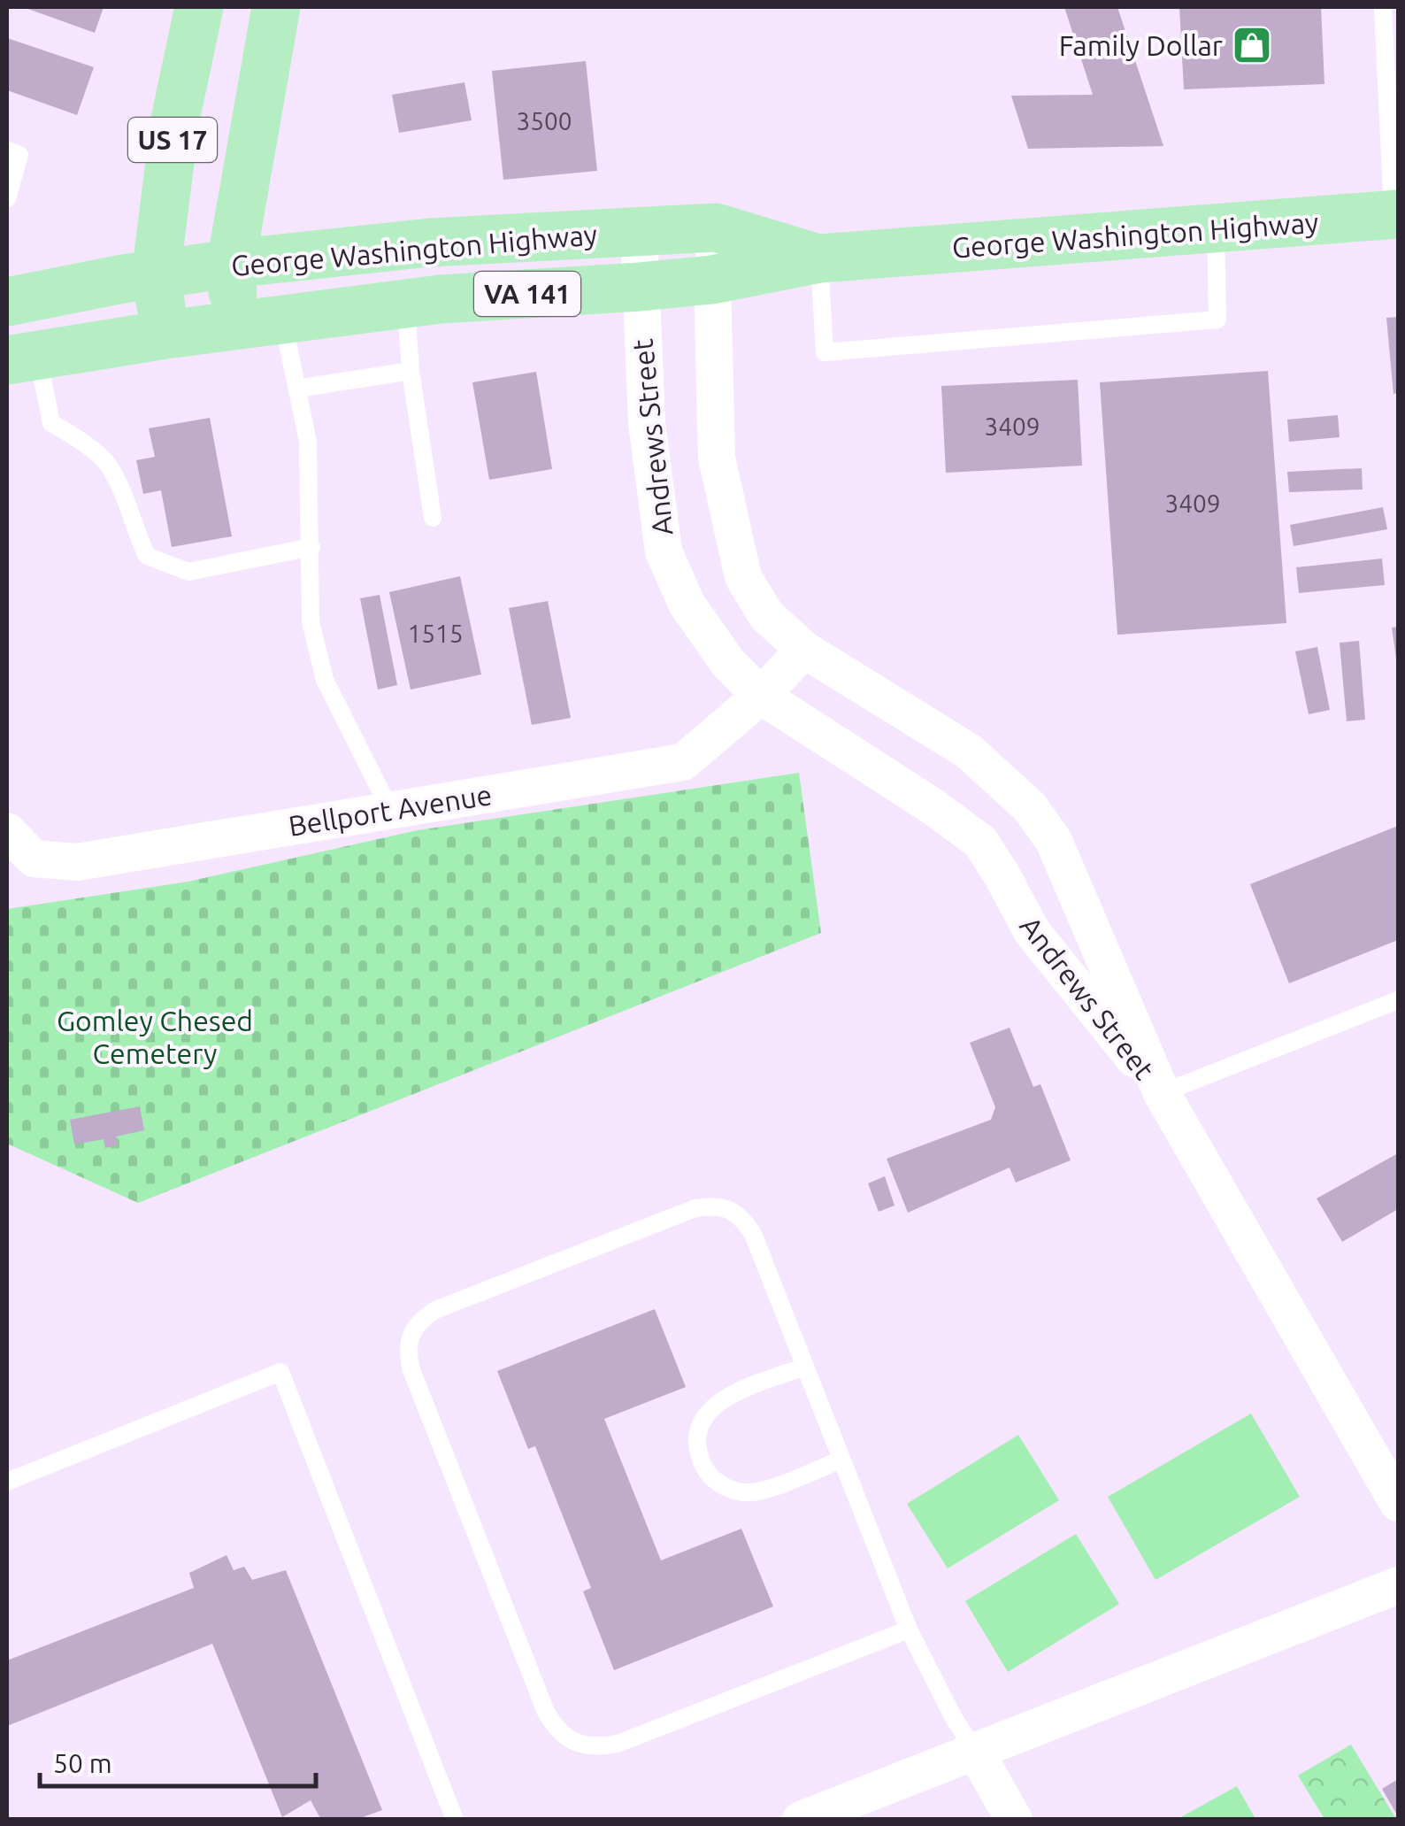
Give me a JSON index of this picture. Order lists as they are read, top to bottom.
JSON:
{
  "streets": {
    "main road": ["US 17", "George Washington Highway", "VA 141"],
    "street": ["Andrews Street", "Bellport Avenue"]
  },
  "crossings": [
    ["US 17", "George Washington Highway"],
    ["George Washington Highway", "Andrews Street"],
    ["Andrews Street", "Bellport Avenue"]
  ],
  "parks": ["Gomley Chesed Cemetery"],
  "places": {
    "shop": ["Family Dollar"]
  },
  "house_numbers": [
    "3500",
    "3409",
    "3409",
    "1515"
  ],
  "scale_bar": "50 m"
}
